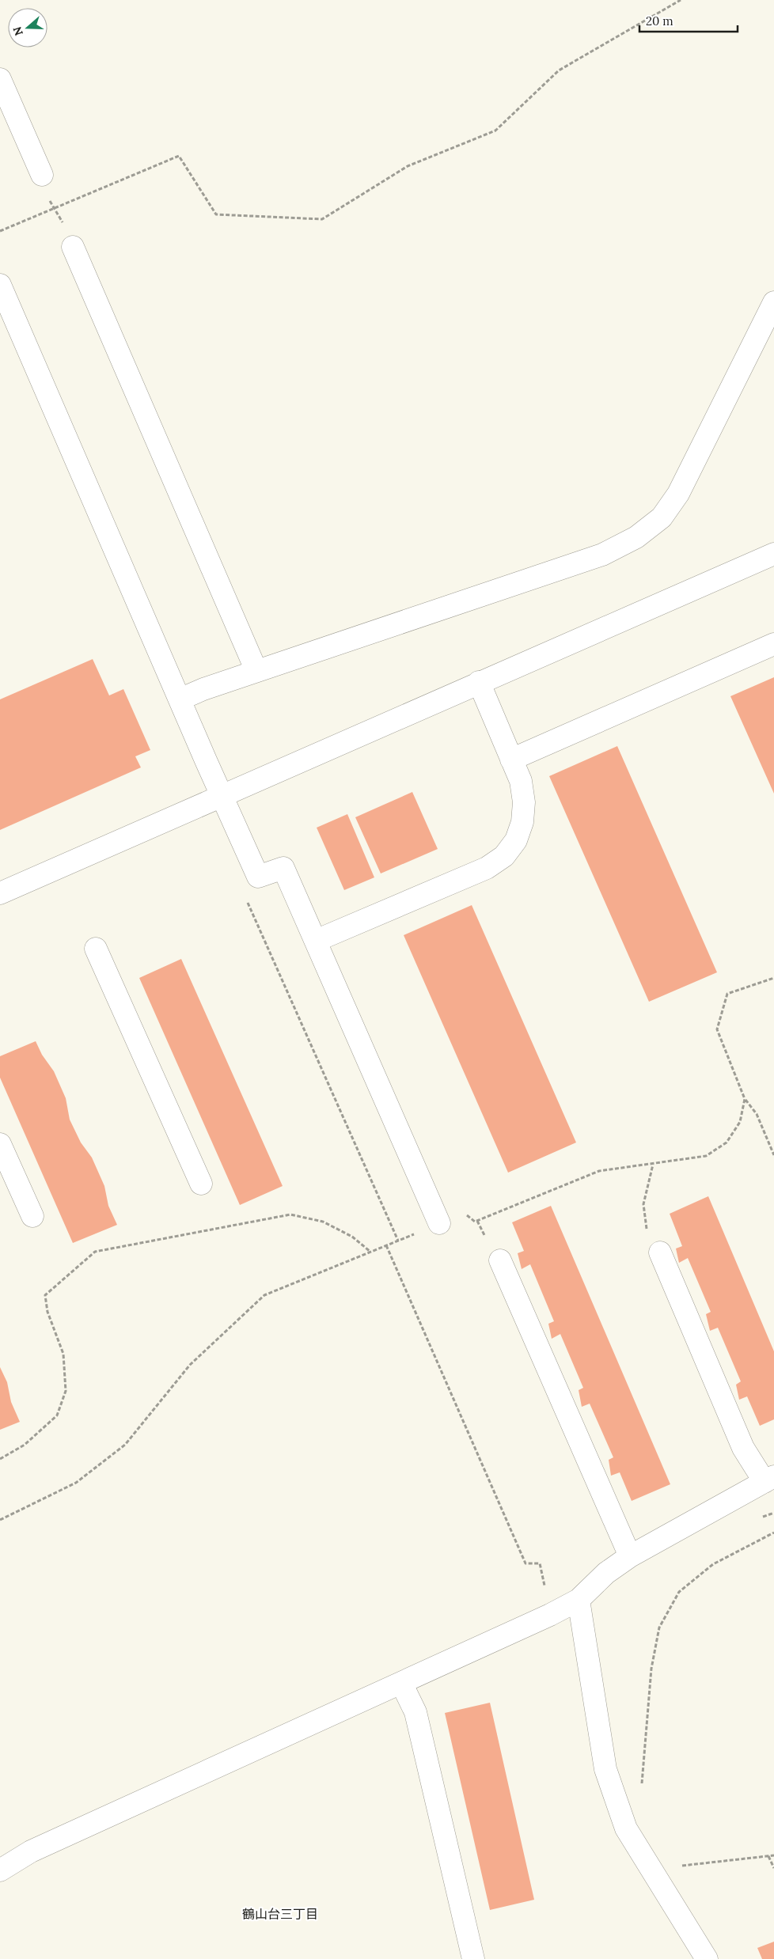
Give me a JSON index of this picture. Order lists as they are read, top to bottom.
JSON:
{
  "districts": ["鶴山台三丁目"],
  "scale_bar": "20 m",
  "north": "left"
}
